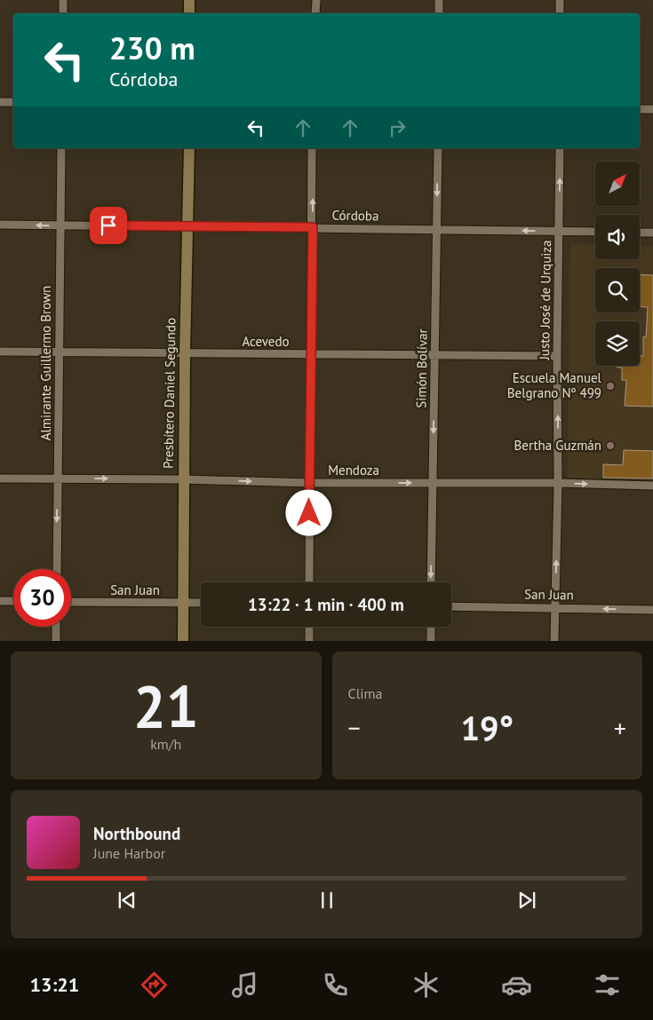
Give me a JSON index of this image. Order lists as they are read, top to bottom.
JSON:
{
  "streets": {
    "main road": ["Presbítero Daniel Segundo"],
    "street": [
      "Córdoba",
      "Justo José de Urquiza",
      "Acevedo",
      "Almirante Guillermo Brown",
      "Simón Bolívar",
      "Mendoza",
      "San Juan"
    ]
  },
  "crossings": [
    ["Córdoba", "Justo José de Urquiza"],
    ["Córdoba", "Almirante Guillermo Brown"],
    ["Córdoba", "Simón Bolívar"],
    ["Córdoba", "Presbítero Daniel Segundo"],
    ["Justo José de Urquiza", "Acevedo"],
    ["Justo José de Urquiza", "Mendoza"],
    ["Justo José de Urquiza", "San Juan"],
    ["Acevedo", "Almirante Guillermo Brown"],
    ["Acevedo", "Simón Bolívar"],
    ["Acevedo", "Presbítero Daniel Segundo"],
    ["Almirante Guillermo Brown", "Mendoza"],
    ["Simón Bolívar", "Mendoza"],
    ["Presbítero Daniel Segundo", "Mendoza"],
    ["Presbítero Daniel Segundo", "San Juan"]
  ],
  "one_way": ["Justo José de Urquiza", "Simón Bolívar", "Mendoza"],
  "places": ["Escuela Manuel Belgrano Nº 499", "Bertha Guzmán"],
  "north": "top right",
  "page": {
    "turn": ["230 m", "Córdoba"],
    "limit": "30",
    "trip": "13:22 · 1 min · 400 m",
    "tile": [
      ["21", "km/h"],
      "Clima"
    ],
    "heat": ["−", "19°", "+"],
    "song": ["Northbound", "June Harbor"],
    "tabs": "13:21"
  }
}
